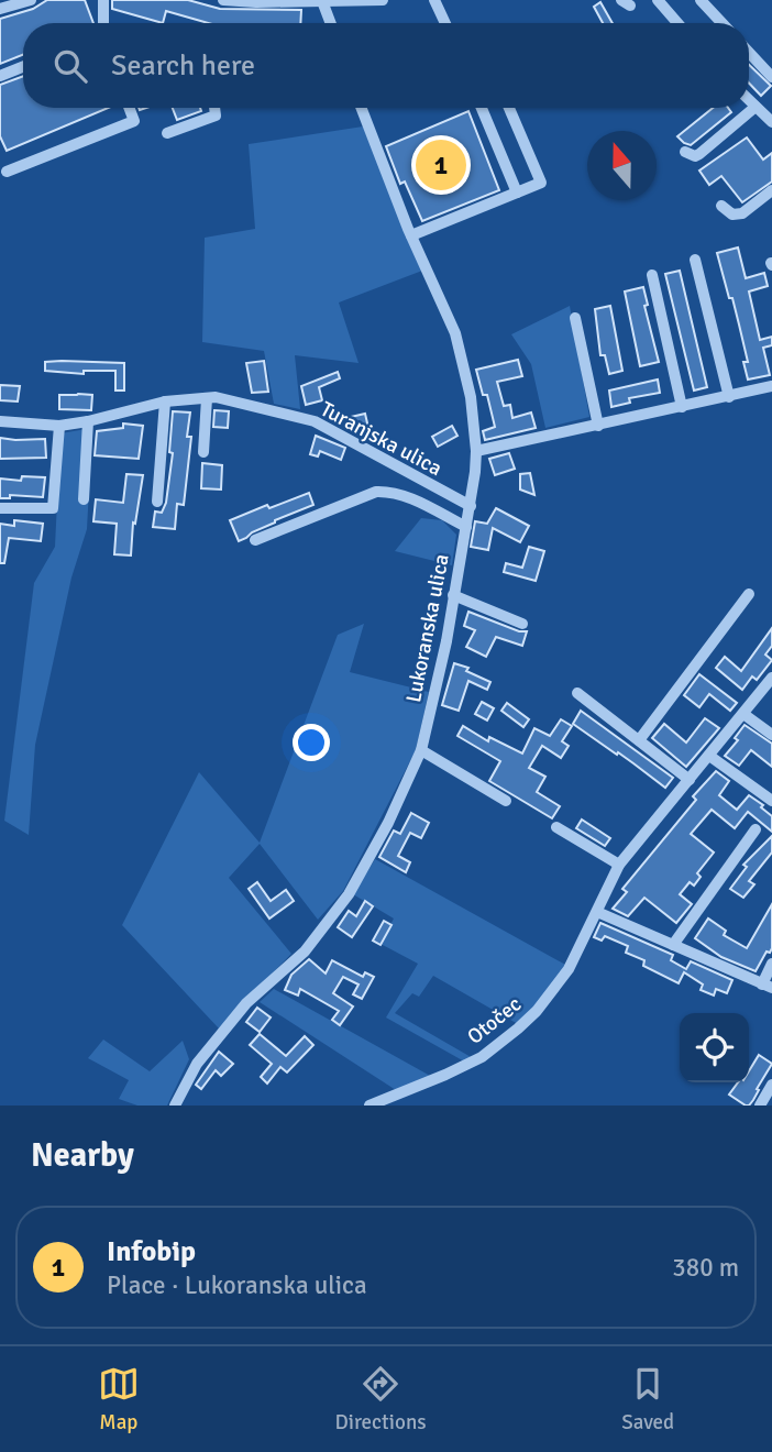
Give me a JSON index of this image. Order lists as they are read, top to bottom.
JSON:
{
  "streets": {
    "street": ["Turanjska ulica", "Lukoranska ulica", "Otočec"]
  },
  "crossings": [
    ["Turanjska ulica", "Lukoranska ulica"]
  ],
  "north": "top",
  "page": {
    "search": "Search here",
    "pins": "1",
    "heading": "Nearby",
    "list": [
      {
        "mark": "1",
        "name": "Infobip",
        "note": "Place · Lukoranska ulica",
        "value": "380 m"
      }
    ],
    "nav": ["Map", "Directions", "Saved"]
  }
}
